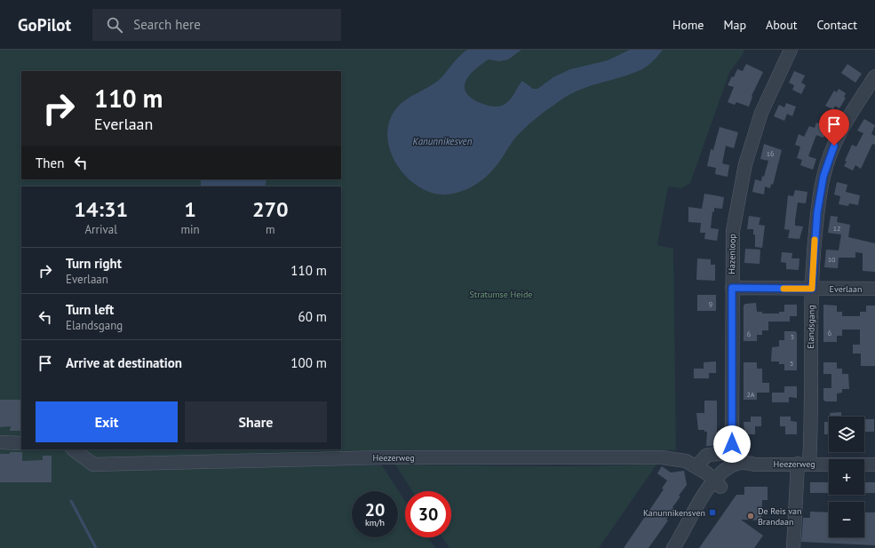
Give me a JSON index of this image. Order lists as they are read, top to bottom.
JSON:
{
  "streets": {
    "street": [
      "Hazenloop",
      "Everlaan",
      "Elandsgang",
      "Heezerweg"
    ]
  },
  "crossings": [
    ["Hazenloop", "Everlaan"],
    ["Hazenloop", "Heezerweg"],
    ["Everlaan", "Elandsgang"],
    ["Elandsgang", "Heezerweg"]
  ],
  "water": ["Kanunnikesven"],
  "parks": ["Stratumse Heide"],
  "places": {
    "transit": ["Kanunnikensven"],
    "other": ["De Reis van Brandaan"]
  },
  "house_numbers": [
    "16",
    "12",
    "10",
    "9",
    "6",
    "6",
    "5",
    "3",
    "2A"
  ],
  "page": {
    "header": "GoPilot",
    "search": "Search here",
    "nav": [
      "Home",
      "Map",
      "About",
      "Contact"
    ],
    "turn": ["110 m", "Everlaan"],
    "then": "Then",
    "eta": [
      "14:31",
      "Arrival",
      "1",
      "min",
      "270",
      "m"
    ],
    "list": [
      {
        "name": "Turn right",
        "note": "Everlaan",
        "value": "110 m"
      },
      {
        "name": "Turn left",
        "note": "Elandsgang",
        "value": "60 m"
      },
      {
        "name": "Arrive at destination",
        "value": "100 m"
      }
    ],
    "buttons": ["Exit", "Share"],
    "map_buttons": ["+", "−"],
    "speed": "20 km/h",
    "limit": "30"
  }
}
